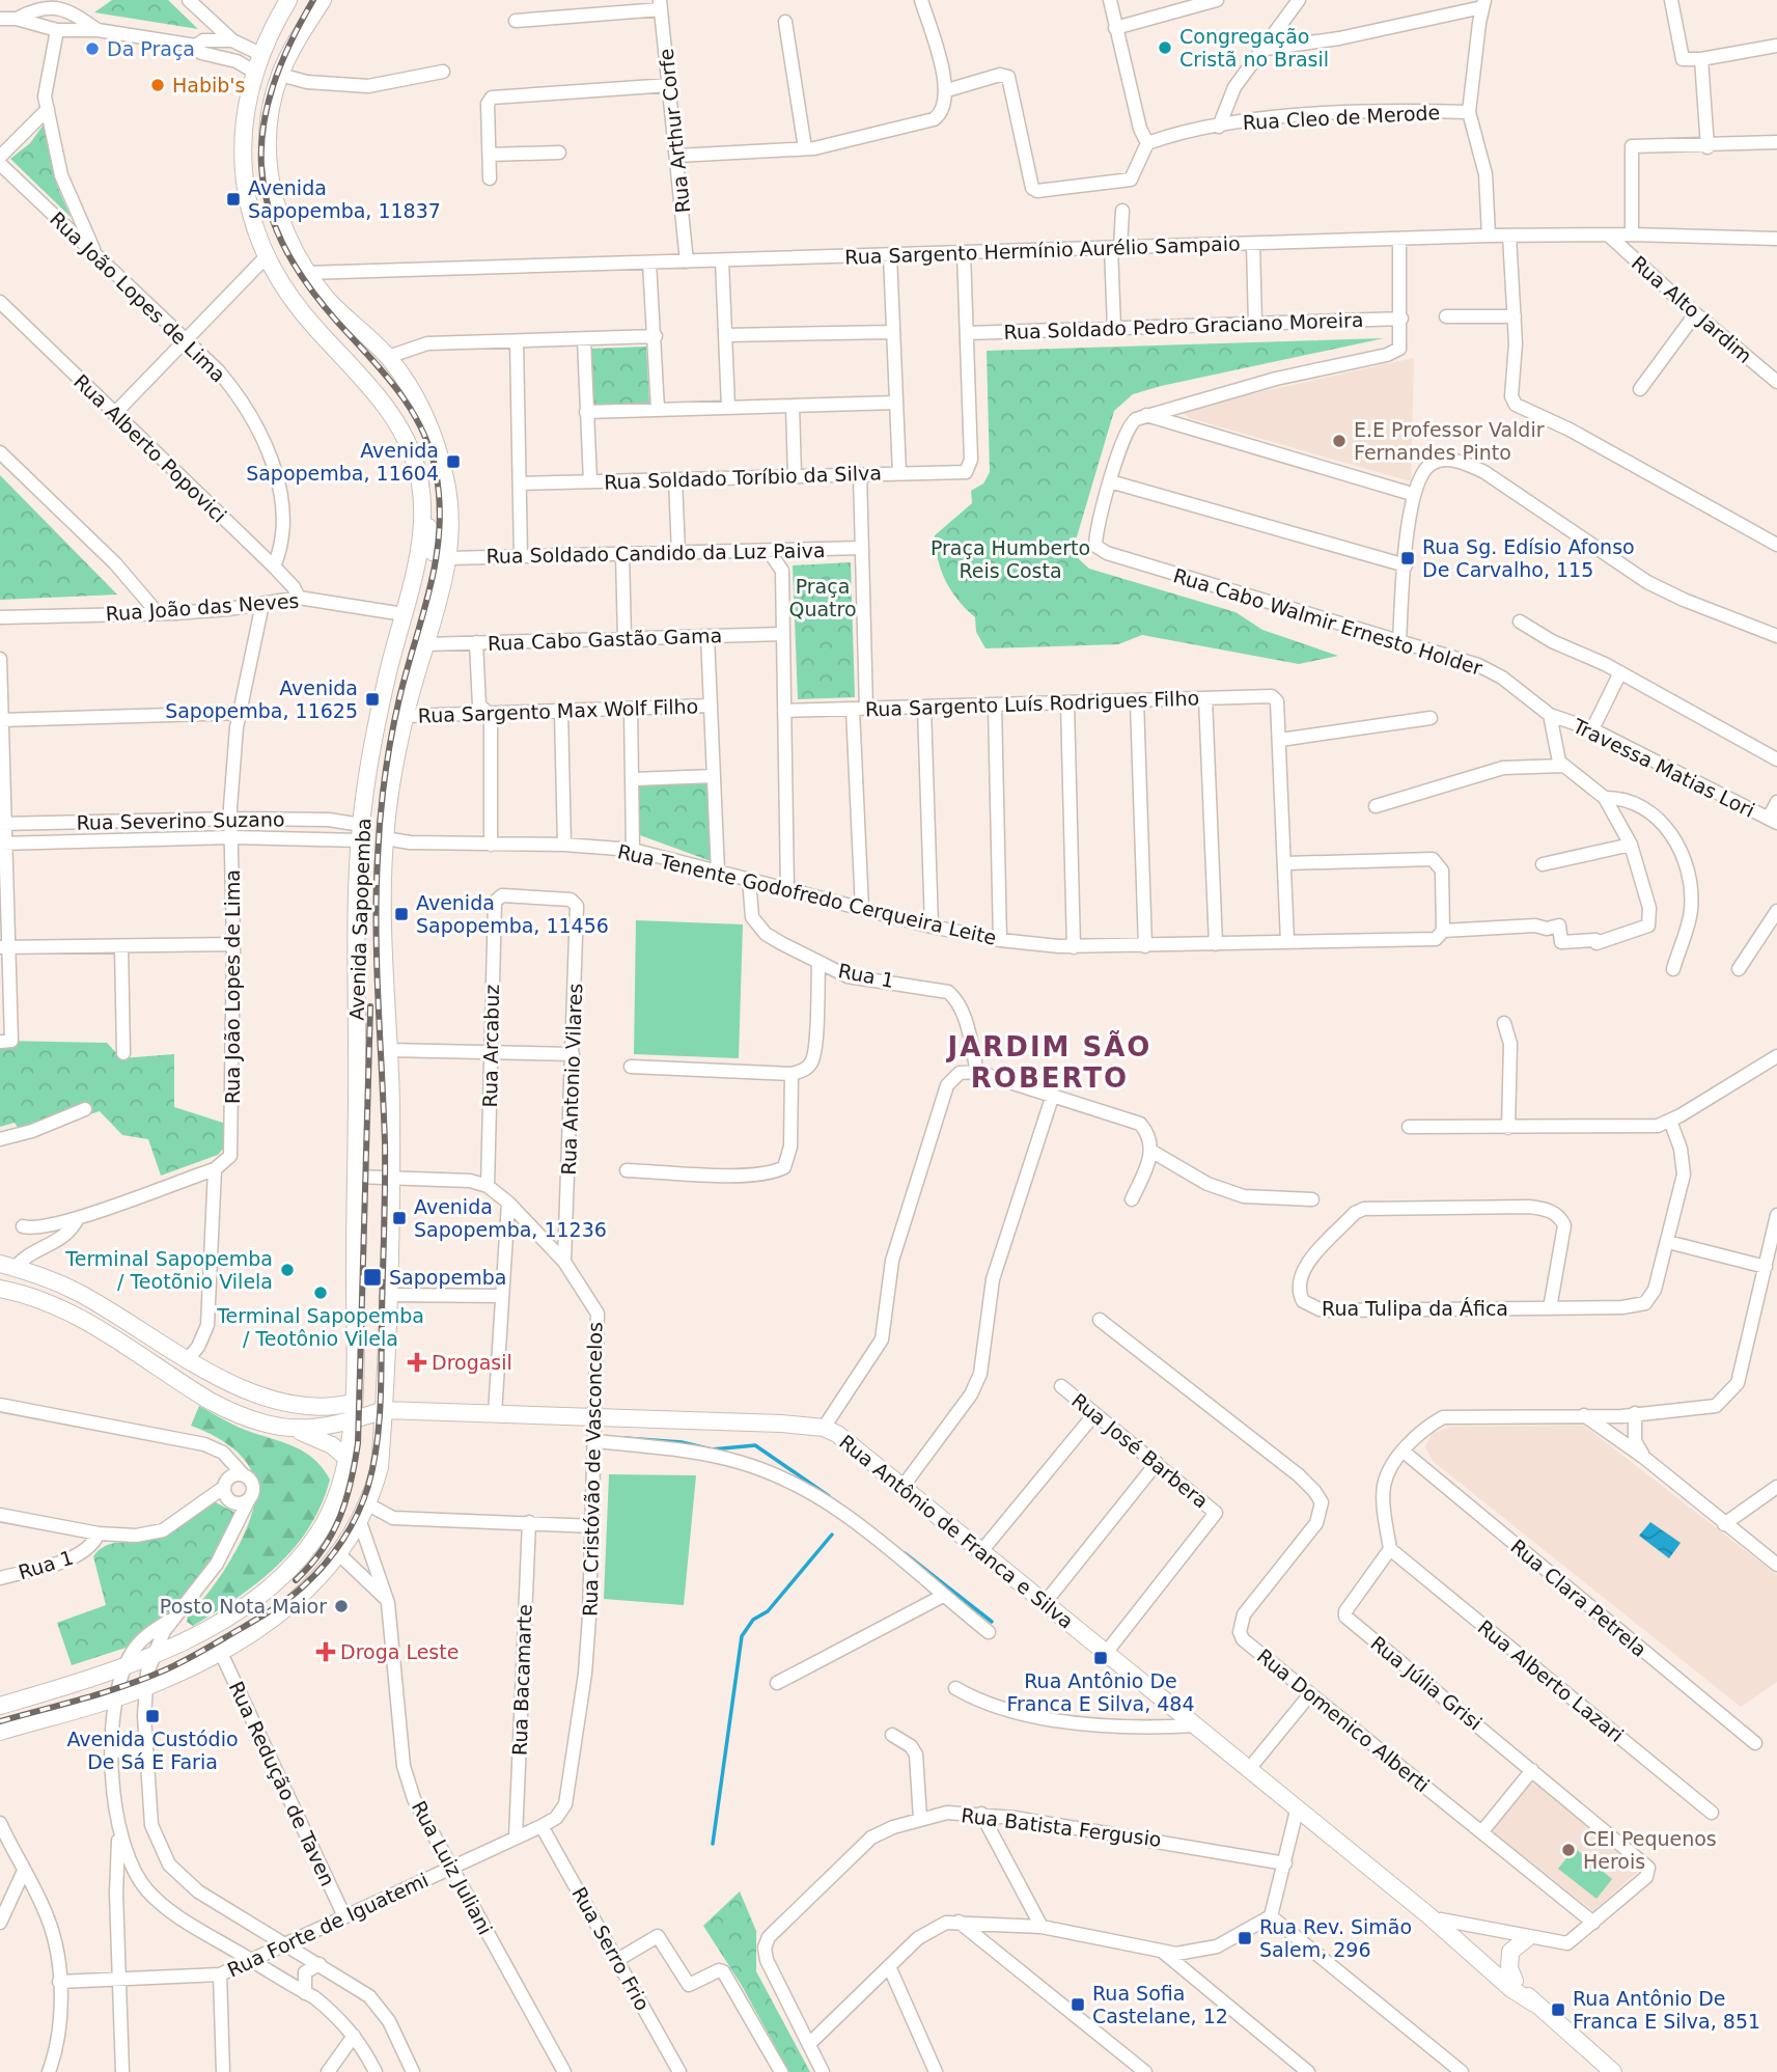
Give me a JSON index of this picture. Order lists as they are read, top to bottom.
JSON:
{
  "streets": {
    "main road": ["Avenida Sapopemba", "Rua Antônio de Franca e Silva"],
    "street": [
      "Rua Cleo de Merode",
      "Rua Arthur Corfe",
      "Rua Sargento Hermínio Aurélio Sampaio",
      "Rua João Lopes de Lima",
      "Rua Alto Jardim",
      "Rua Soldado Pedro Graciano Moreira",
      "Rua Alberto Popovici",
      "Rua Soldado Toríbio da Silva",
      "Rua Soldado Candido da Luz Paiva",
      "Rua João das Neves",
      "Rua Cabo Walmir Ernesto Holder",
      "Rua Cabo Gastão Gama",
      "Rua Sargento Luís Rodrigues Filho",
      "Rua Sargento Max Wolf Filho",
      "Travessa Matias Lori",
      "Rua Severino Suzano",
      "Rua Tenente Godofredo Cerqueira Leite",
      "Rua 1",
      "Rua Arcabuz",
      "Rua Antonio Vilares",
      "Rua Tulipa da Áfica",
      "Rua José Barbera",
      "Rua Cristóvão de Vasconcelos",
      "Rua Clara Petrela",
      "Rua Bacamarte",
      "Rua Alberto Lazari",
      "Rua Júlia Grisi",
      "Rua Domenico Alberti",
      "Rua Redução de Taven",
      "Rua Batista Fergusio",
      "Rua Luiz Juliani",
      "Rua Forte de Iguatemi",
      "Rua Serro Frio"
    ]
  },
  "crossings": [
    ["Rua Arthur Corfe", "Rua Sargento Hermínio Aurélio Sampaio"],
    ["Rua Sargento Hermínio Aurélio Sampaio", "Rua Alto Jardim"],
    ["Rua Sargento Hermínio Aurélio Sampaio", "Avenida Sapopemba"],
    ["Rua João Lopes de Lima", "Rua Alberto Popovici"],
    ["Rua João Lopes de Lima", "Rua João das Neves"],
    ["Rua João Lopes de Lima", "Rua Severino Suzano"],
    ["Rua Soldado Pedro Graciano Moreira", "Rua Soldado Toríbio da Silva"],
    ["Rua Alberto Popovici", "Rua João das Neves"],
    ["Rua Soldado Candido da Luz Paiva", "Avenida Sapopemba"],
    ["Rua João das Neves", "Avenida Sapopemba"],
    ["Rua Cabo Walmir Ernesto Holder", "Travessa Matias Lori"],
    ["Rua Cabo Gastão Gama", "Avenida Sapopemba"],
    ["Rua Sargento Max Wolf Filho", "Avenida Sapopemba"],
    ["Rua Severino Suzano", "Avenida Sapopemba"],
    ["Rua Tenente Godofredo Cerqueira Leite", "Avenida Sapopemba"],
    ["Rua Tenente Godofredo Cerqueira Leite", "Rua 1"],
    ["Avenida Sapopemba", "Rua Antônio de Franca e Silva"],
    ["Avenida Sapopemba", "Rua Redução de Taven"],
    ["Avenida Sapopemba", "Rua Luiz Juliani"],
    ["Rua Arcabuz", "Rua Antonio Vilares"],
    ["Rua Arcabuz", "Rua Cristóvão de Vasconcelos"],
    ["Rua Antonio Vilares", "Rua Cristóvão de Vasconcelos"],
    ["Rua José Barbera", "Rua Antônio de Franca e Silva"],
    ["Rua Cristóvão de Vasconcelos", "Rua Antônio de Franca e Silva"],
    ["Rua Cristóvão de Vasconcelos", "Rua Forte de Iguatemi"],
    ["Rua Cristóvão de Vasconcelos", "Rua Serro Frio"],
    ["Rua Bacamarte", "Rua Forte de Iguatemi"],
    ["Rua Alberto Lazari", "Rua Júlia Grisi"],
    ["Rua Júlia Grisi", "Rua Domenico Alberti"],
    ["Rua Redução de Taven", "Rua Forte de Iguatemi"],
    ["Rua Luiz Juliani", "Rua Forte de Iguatemi"],
    ["Rua Forte de Iguatemi", "Rua Serro Frio"]
  ],
  "districts": ["JARDIM SÃO ROBERTO"],
  "parks": ["Praça Humberto Reis Costa", "Praça Quatro"],
  "places": {
    "other": [
      "Congregação Cristã no Brasil",
      "Da Praça",
      "Habib's",
      "E.E Professor Valdir Fernandes Pinto",
      "Terminal Sapopemba / Teotõnio Vilela",
      "Terminal Sapopemba / Teotônio Vilela",
      "Posto Nota Maior",
      "CEI Pequenos Herois"
    ],
    "transit": [
      "Avenida Sapopemba, 11837",
      "Avenida Sapopemba, 11604",
      "Rua Sg. Edísio Afonso De Carvalho, 115",
      "Avenida Sapopemba, 11625",
      "Avenida Sapopemba, 11456",
      "Avenida Sapopemba, 11236",
      "Sapopemba",
      "Rua Antônio De Franca E Silva, 484",
      "Avenida Custódio De Sá E Faria",
      "Rua Rev. Simão Salem, 296",
      "Rua Sofia Castelane, 12",
      "Rua Antônio De Franca E Silva, 851"
    ],
    "health": ["Drogasil", "Droga Leste"]
  }
}
